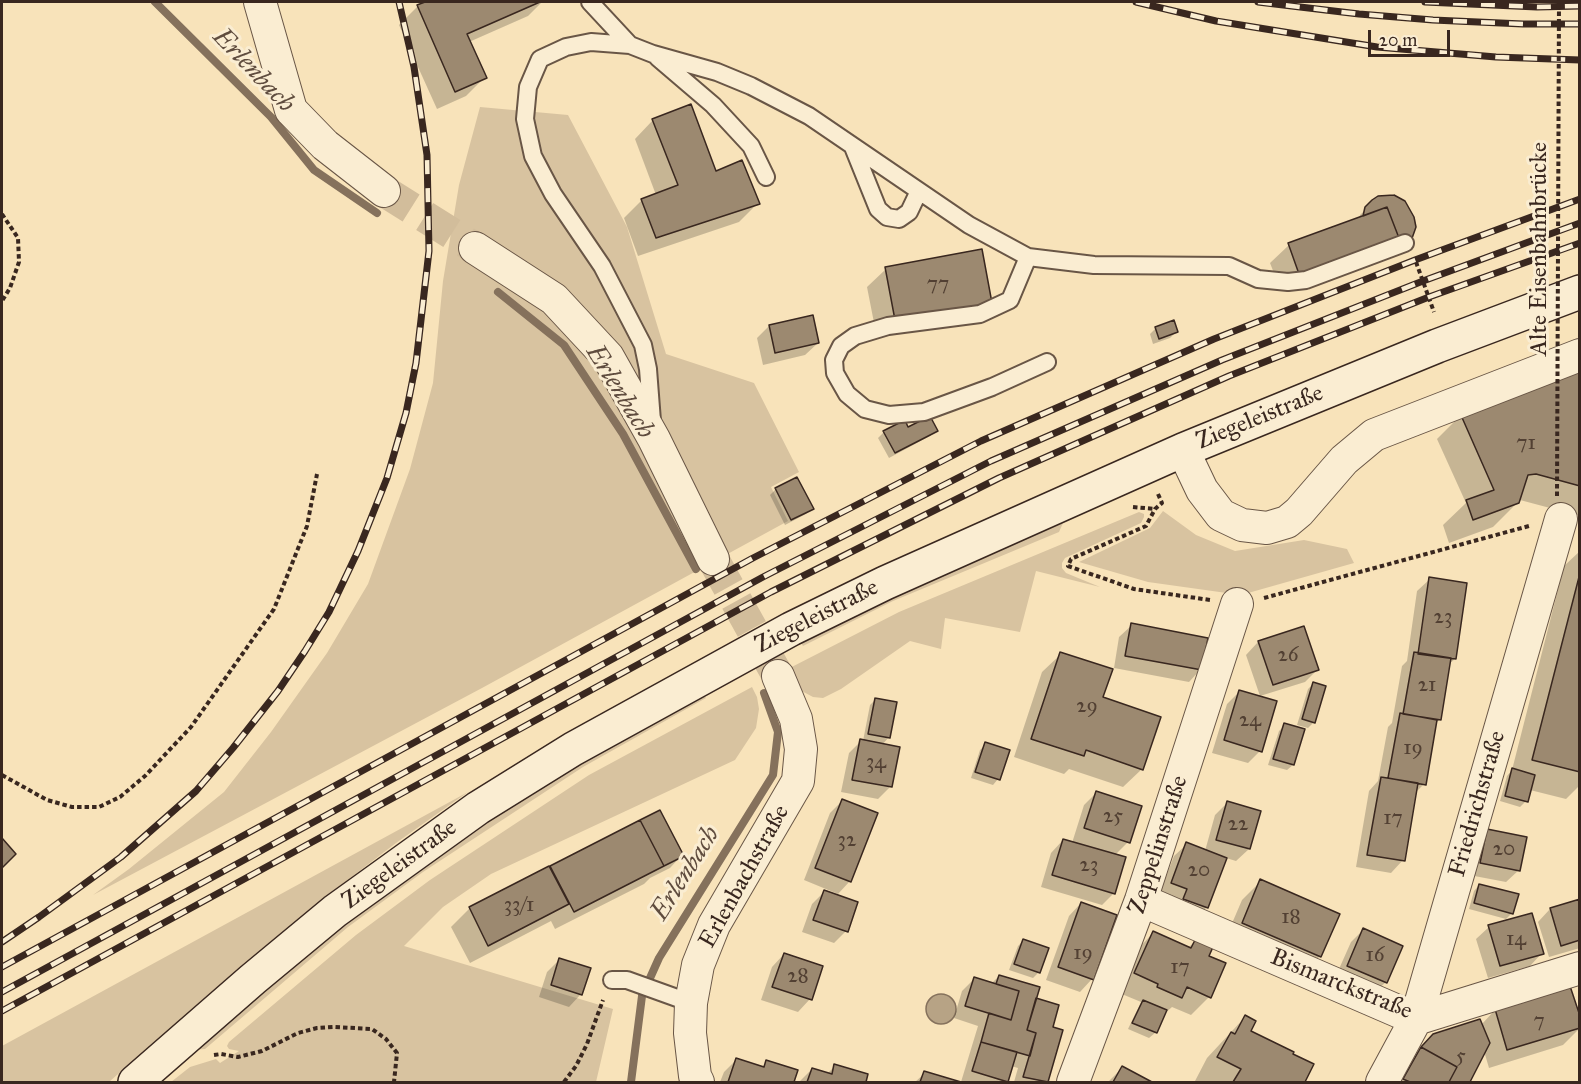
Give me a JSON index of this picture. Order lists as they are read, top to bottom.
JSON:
{
  "streets": {
    "street": [
      "Ziegeleistraße",
      "Friedrichstraße",
      "Zeppelinstraße",
      "Erlenbachstraße",
      "Bismarckstraße"
    ],
    "path": ["Alte Eisenbahnbrücke"]
  },
  "crossings": [
    ["Alte Eisenbahnbrücke", "Friedrichstraße"],
    ["Friedrichstraße", "Bismarckstraße"],
    ["Zeppelinstraße", "Bismarckstraße"]
  ],
  "water": ["Erlenbach"],
  "house_numbers": [
    "77",
    "71",
    "23",
    "26",
    "21",
    "29",
    "24",
    "19",
    "34",
    "25",
    "17",
    "22",
    "32",
    "20",
    "23",
    "20",
    "33/1",
    "18",
    "14",
    "19",
    "16",
    "17",
    "28",
    "7",
    "5"
  ],
  "scale_bar": "20 m"
}
